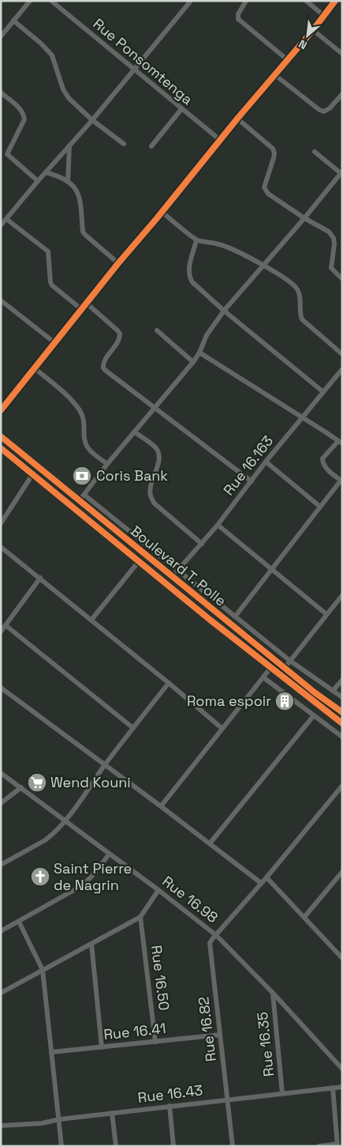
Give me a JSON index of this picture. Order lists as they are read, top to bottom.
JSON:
{
  "streets": {
    "highway": ["Boulevard T. Polle"],
    "street": [
      "Rue Ponsomtenga",
      "Rue 16.163",
      "Rue 16.98",
      "Rue 16.50",
      "Rue 16.82",
      "Rue 16.41",
      "Rue 16.35",
      "Rue 16.43"
    ]
  },
  "crossings": [
    ["Rue 16.163", "Boulevard T. Polle"],
    ["Rue 16.98", "Rue 16.82"],
    ["Rue 16.98", "Rue 16.35"],
    ["Rue 16.50", "Rue 16.41"],
    ["Rue 16.82", "Rue 16.41"],
    ["Rue 16.82", "Rue 16.43"],
    ["Rue 16.35", "Rue 16.43"]
  ],
  "places": {
    "bank": ["Coris Bank"],
    "building": ["Roma espoir"],
    "supermarket": ["Wend Kouni"],
    "church": ["Saint Pierre de Nagrin"]
  },
  "north": "bottom left"
}
